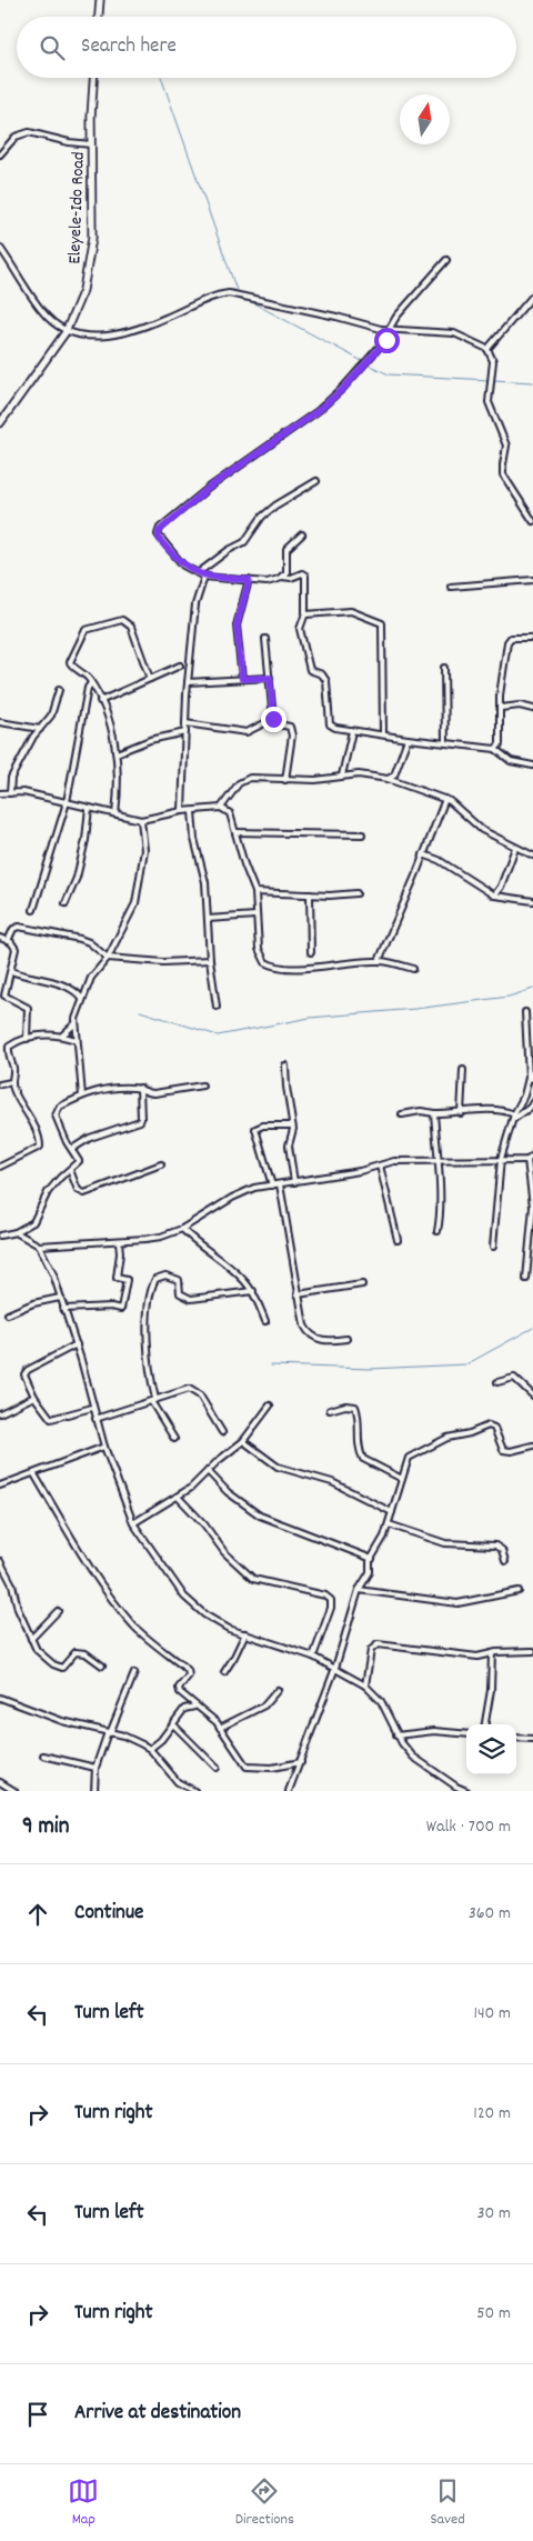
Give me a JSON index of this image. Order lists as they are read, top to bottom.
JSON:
{
  "streets": {
    "main road": ["Eleyele-Ido Road"]
  },
  "north": "top",
  "page": {
    "search": "Search here",
    "heading": ["9 min", "Walk · 700 m"],
    "list": [
      ["Continue", "360 m"],
      ["Turn left", "140 m"],
      ["Turn right", "120 m"],
      ["Turn left", "30 m"],
      ["Turn right", "50 m"],
      "Arrive at destination"
    ],
    "nav": ["Map", "Directions", "Saved"]
  }
}
